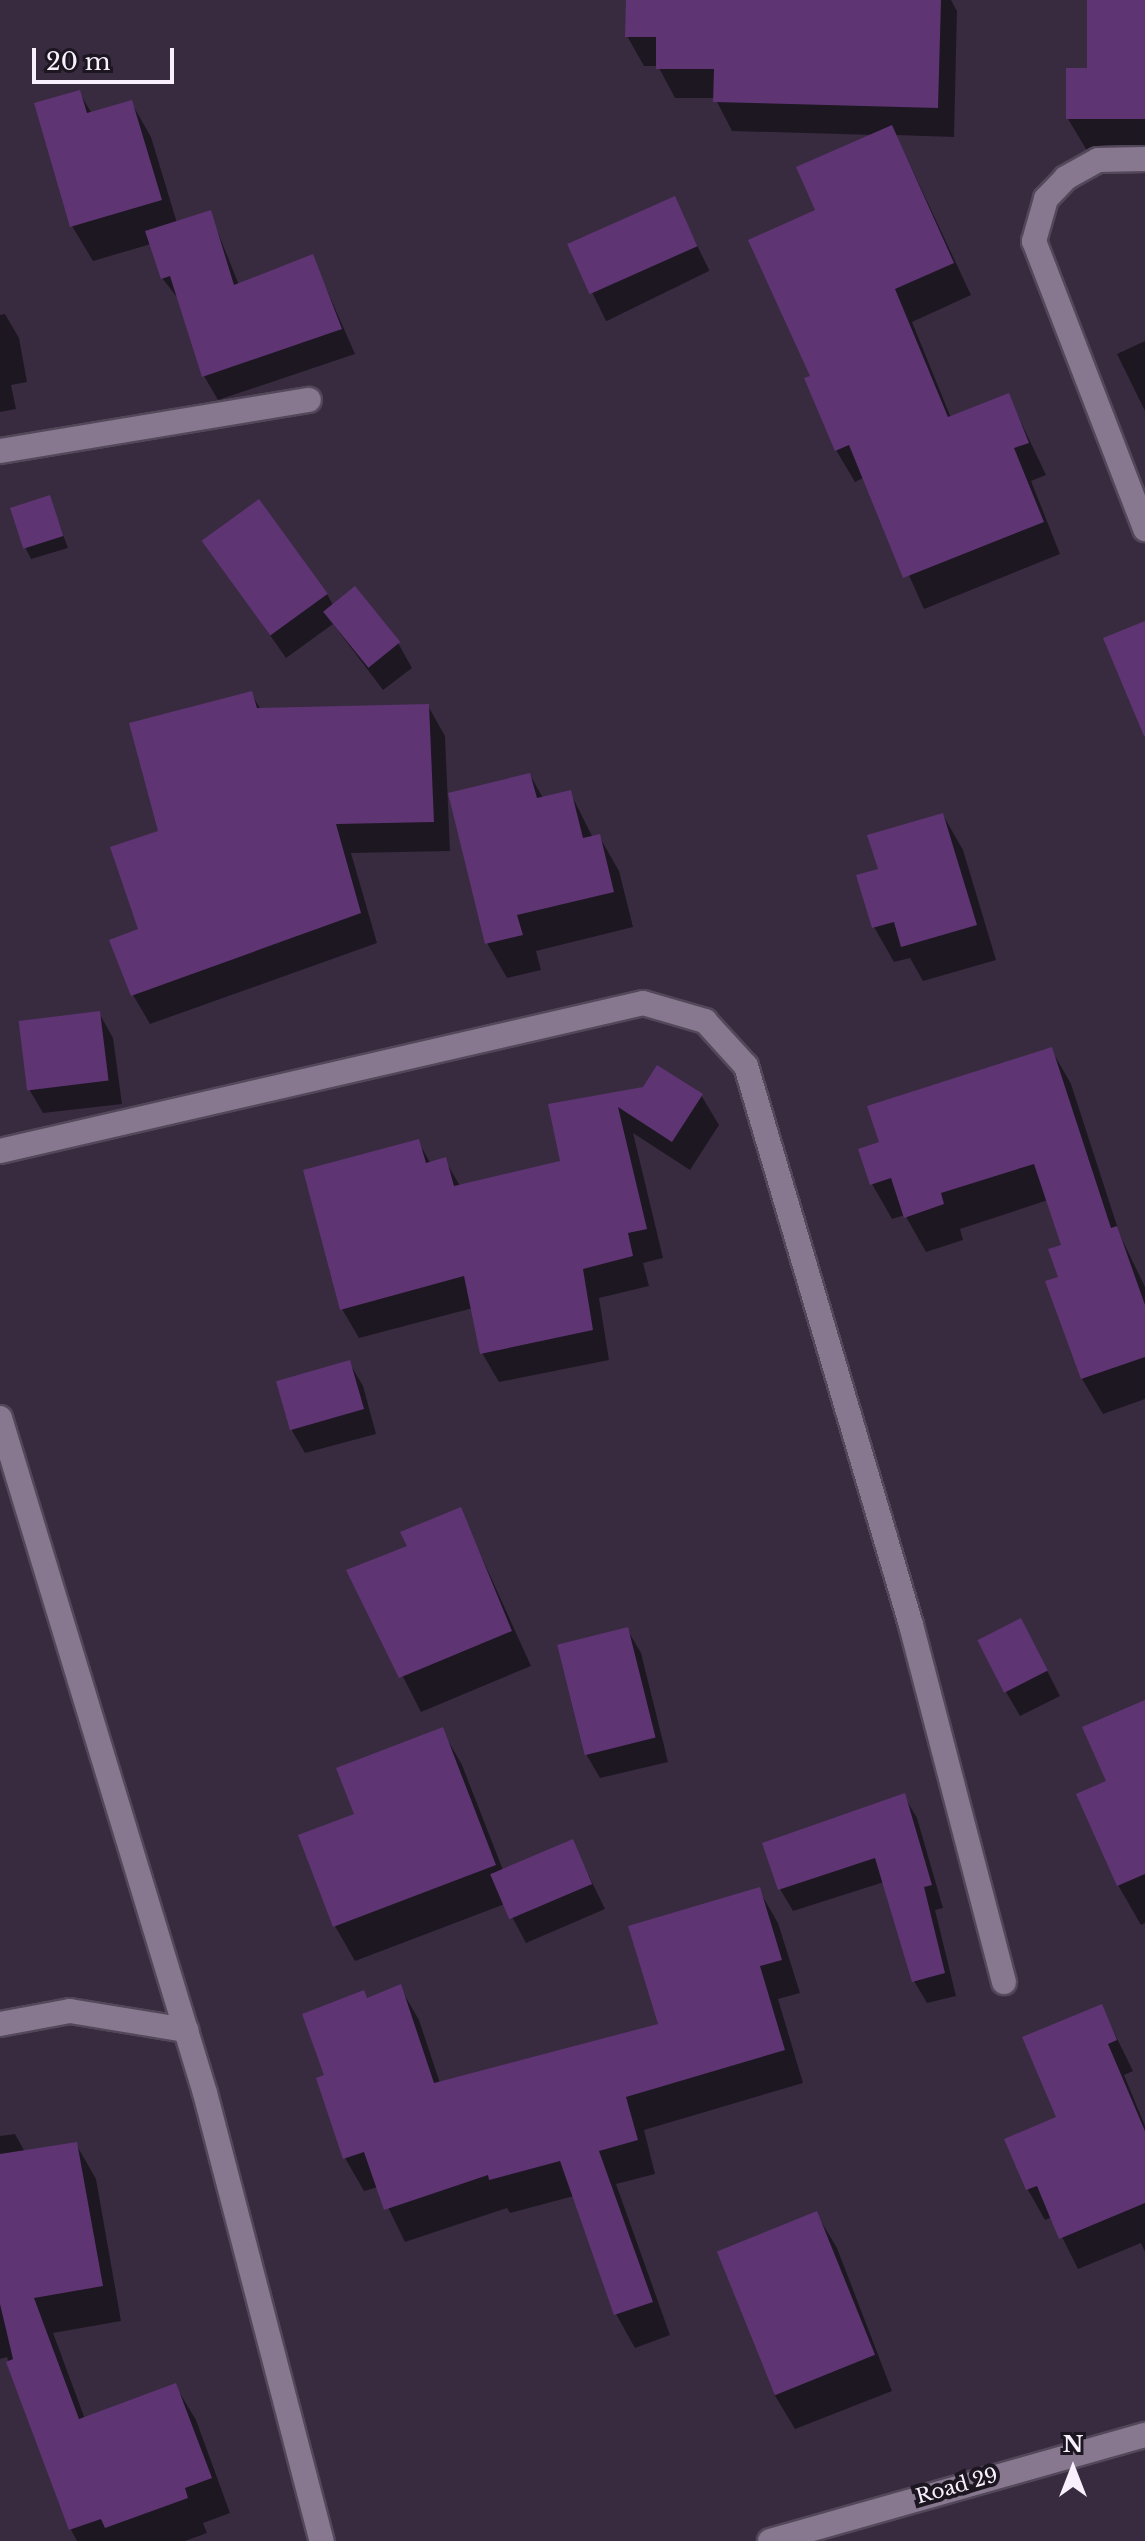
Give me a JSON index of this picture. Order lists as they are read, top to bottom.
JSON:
{
  "streets": {
    "street": ["Road 29"]
  },
  "scale_bar": "20 m",
  "north": "top"
}
